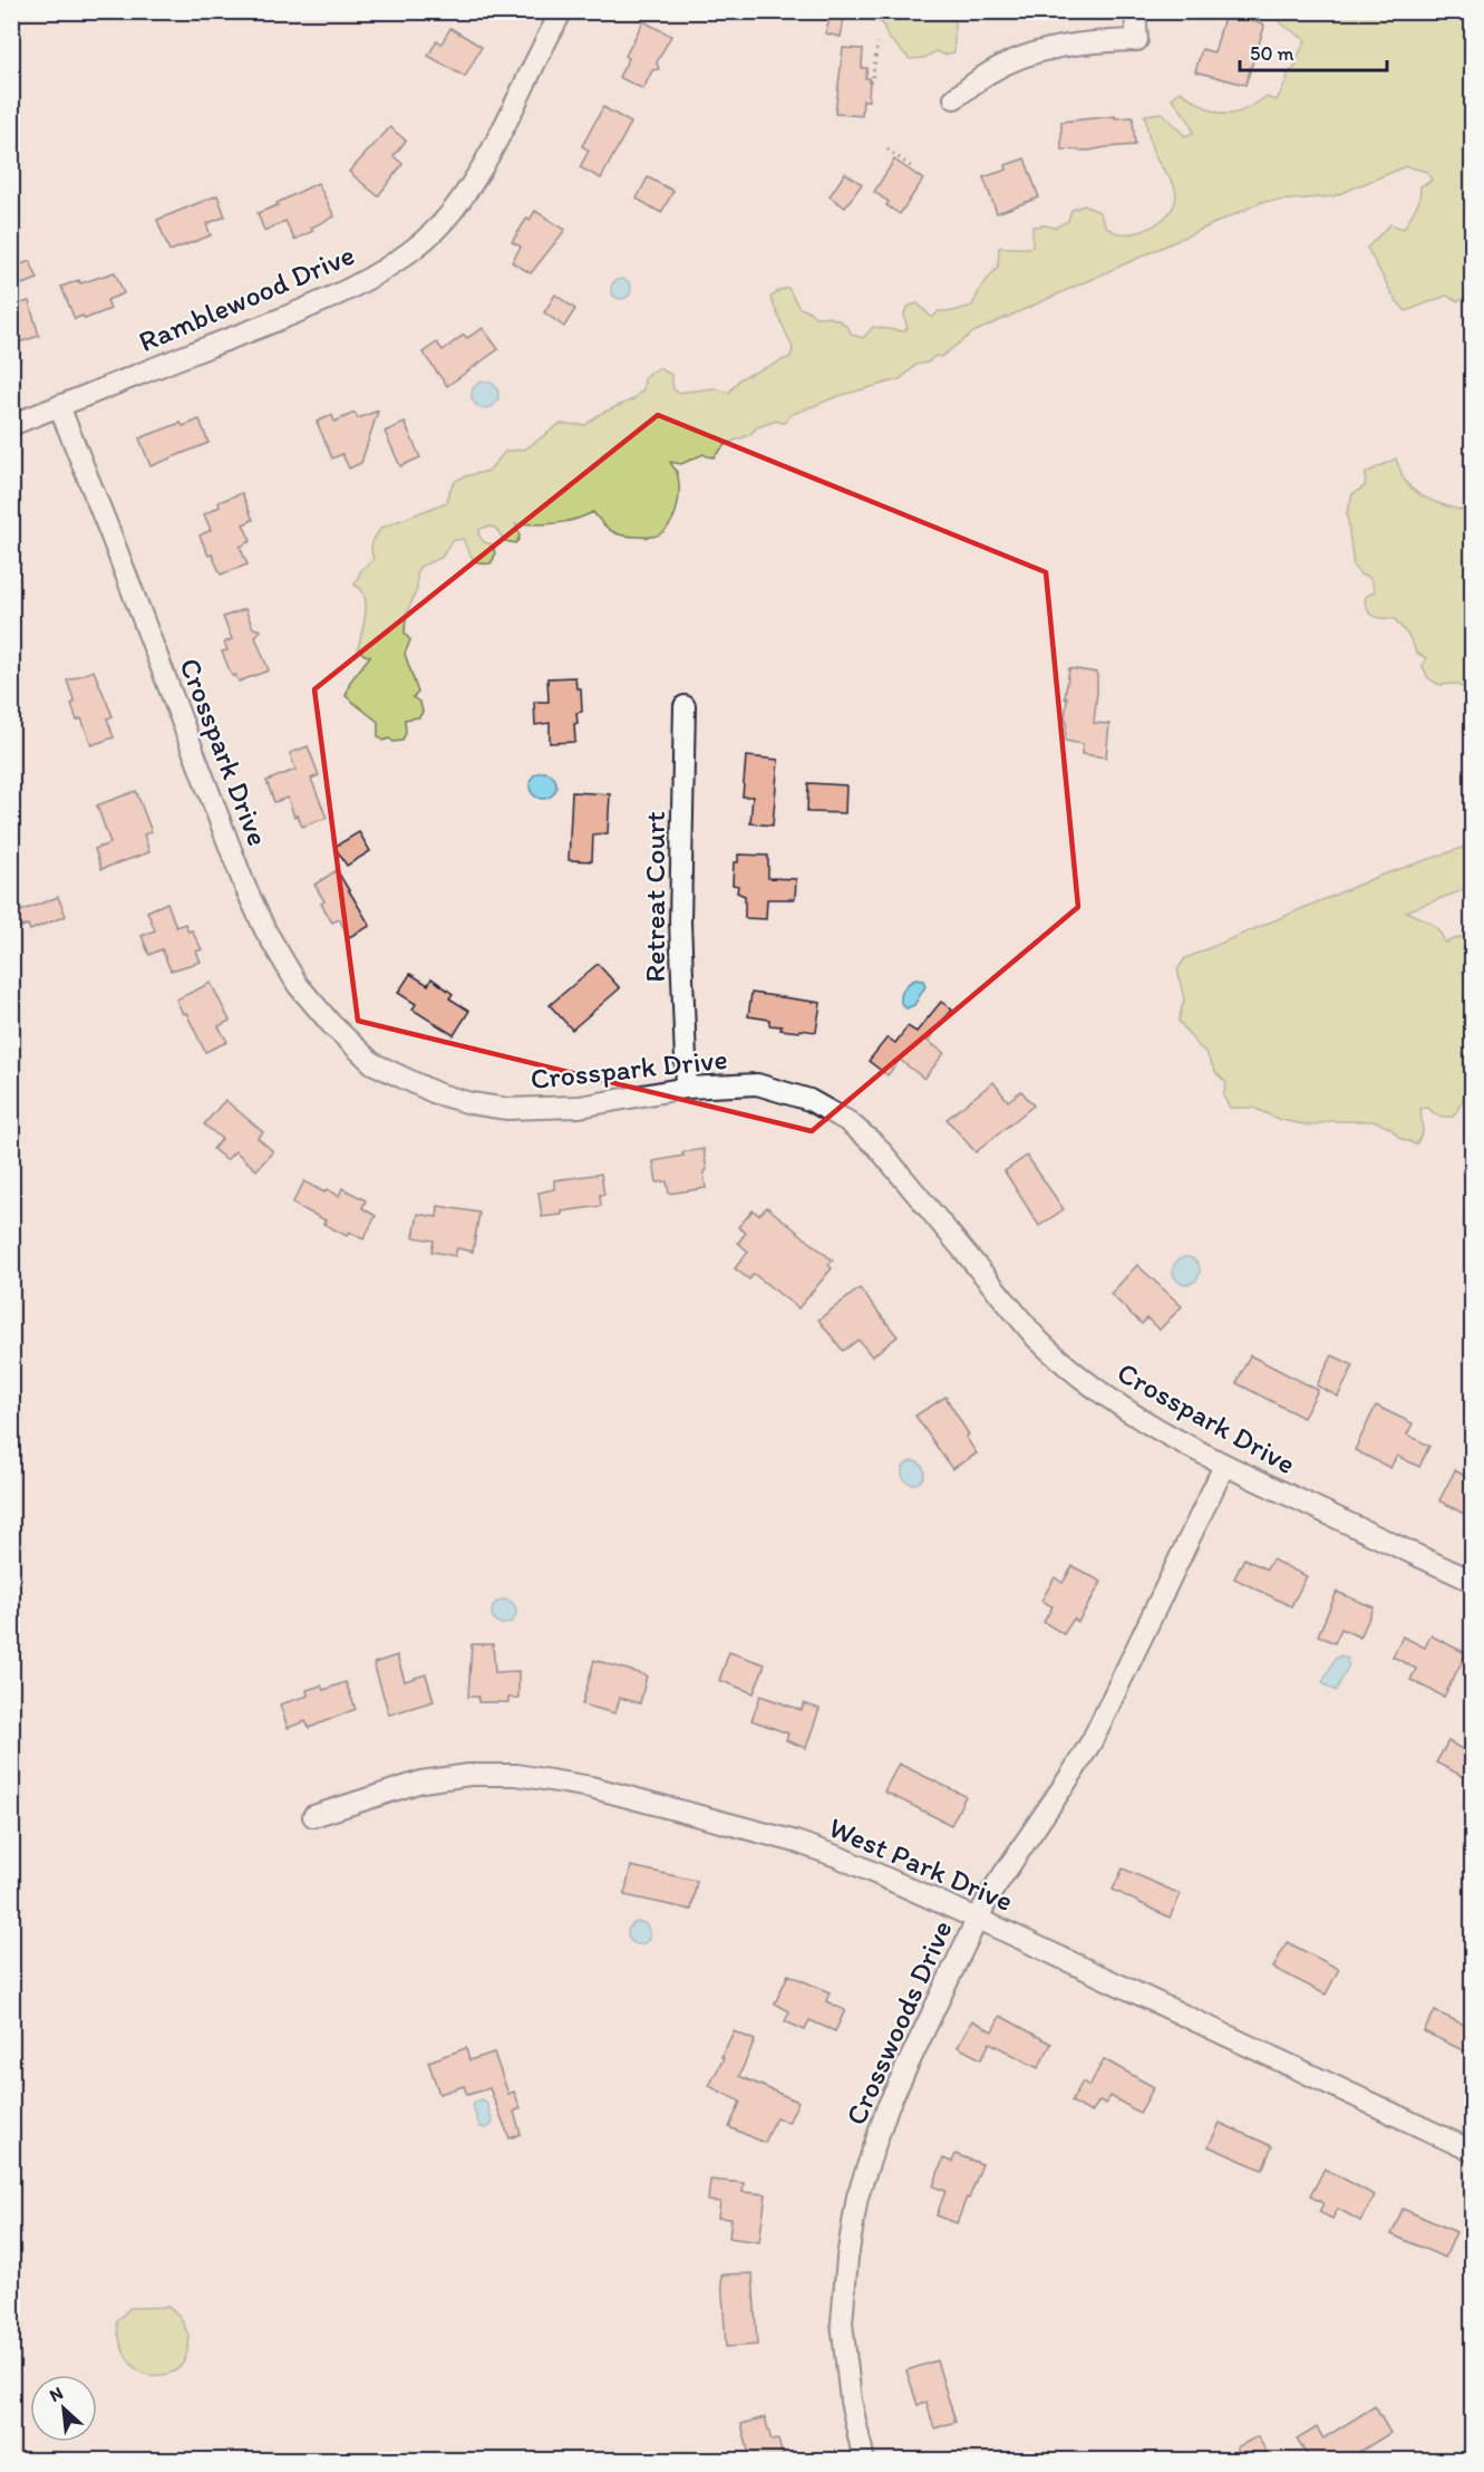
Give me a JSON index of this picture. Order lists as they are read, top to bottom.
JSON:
{
  "streets": {
    "street": [
      "Ramblewood Drive",
      "Crosspark Drive",
      "Retreat Court",
      "West Park Drive",
      "Crosswoods Drive"
    ]
  },
  "crossings": [
    ["Ramblewood Drive", "Crosspark Drive"],
    ["Crosspark Drive", "Retreat Court"],
    ["Crosspark Drive", "Crosswoods Drive"],
    ["West Park Drive", "Crosswoods Drive"]
  ],
  "scale_bar": "50 m",
  "north": "top left"
}
